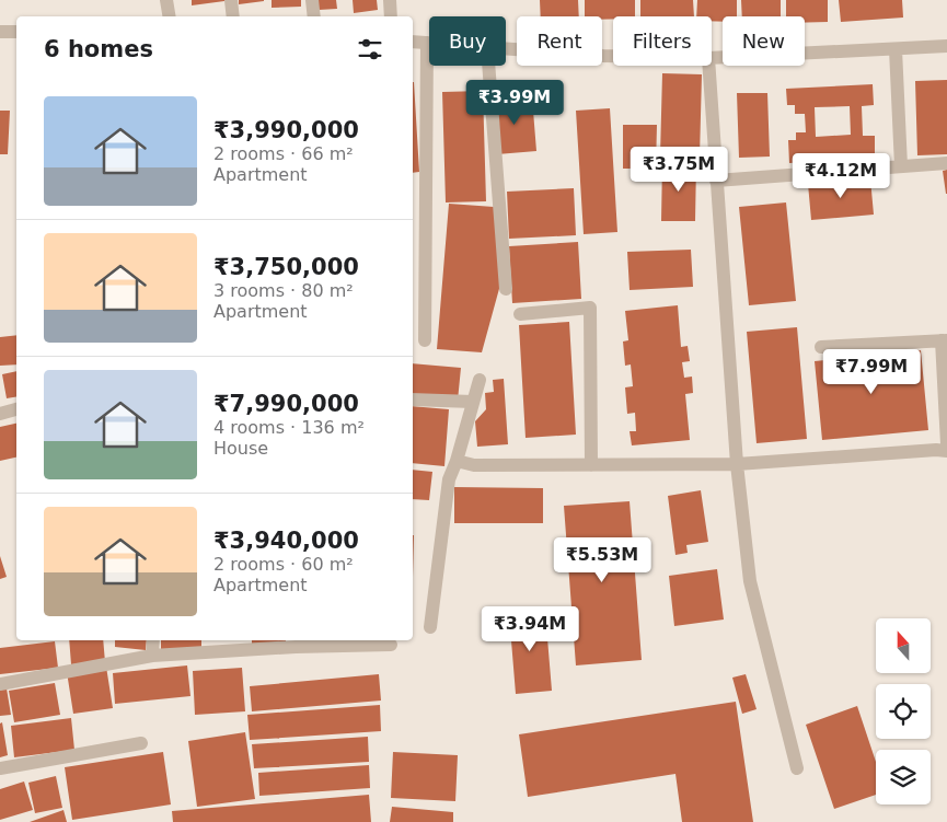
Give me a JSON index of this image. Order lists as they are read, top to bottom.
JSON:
{
  "north": "top",
  "page": {
    "chip": [
      "Buy",
      "Rent",
      "Filters",
      "New"
    ],
    "heading": "6 homes",
    "price": [
      "₹3.99M",
      "₹3.75M",
      "₹4.12M",
      "₹7.99M",
      "₹5.53M",
      "₹3.94M"
    ],
    "list": [
      {
        "name": "₹3,990,000",
        "note": "2 rooms · 66 m² · Apartment"
      },
      {
        "name": "₹3,750,000",
        "note": "3 rooms · 80 m² · Apartment"
      },
      {
        "name": "₹7,990,000",
        "note": "4 rooms · 136 m² · House"
      },
      {
        "name": "₹3,940,000",
        "note": "2 rooms · 60 m² · Apartment"
      }
    ]
  }
}
